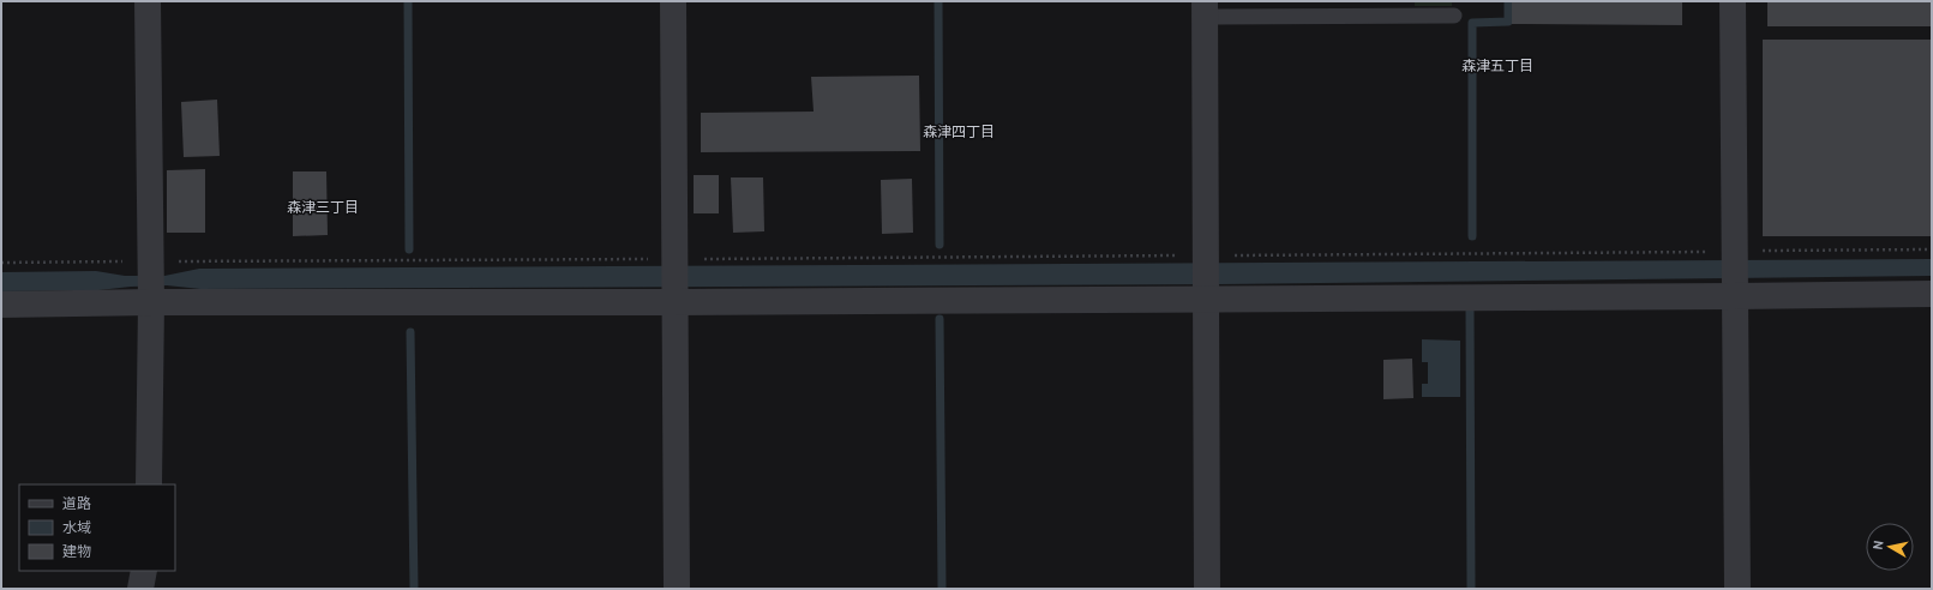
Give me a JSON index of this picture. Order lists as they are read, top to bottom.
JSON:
{
  "districts": ["森津五丁目", "森津四丁目", "森津三丁目"],
  "legend": ["道路", "水域", "建物"],
  "north": "left"
}
